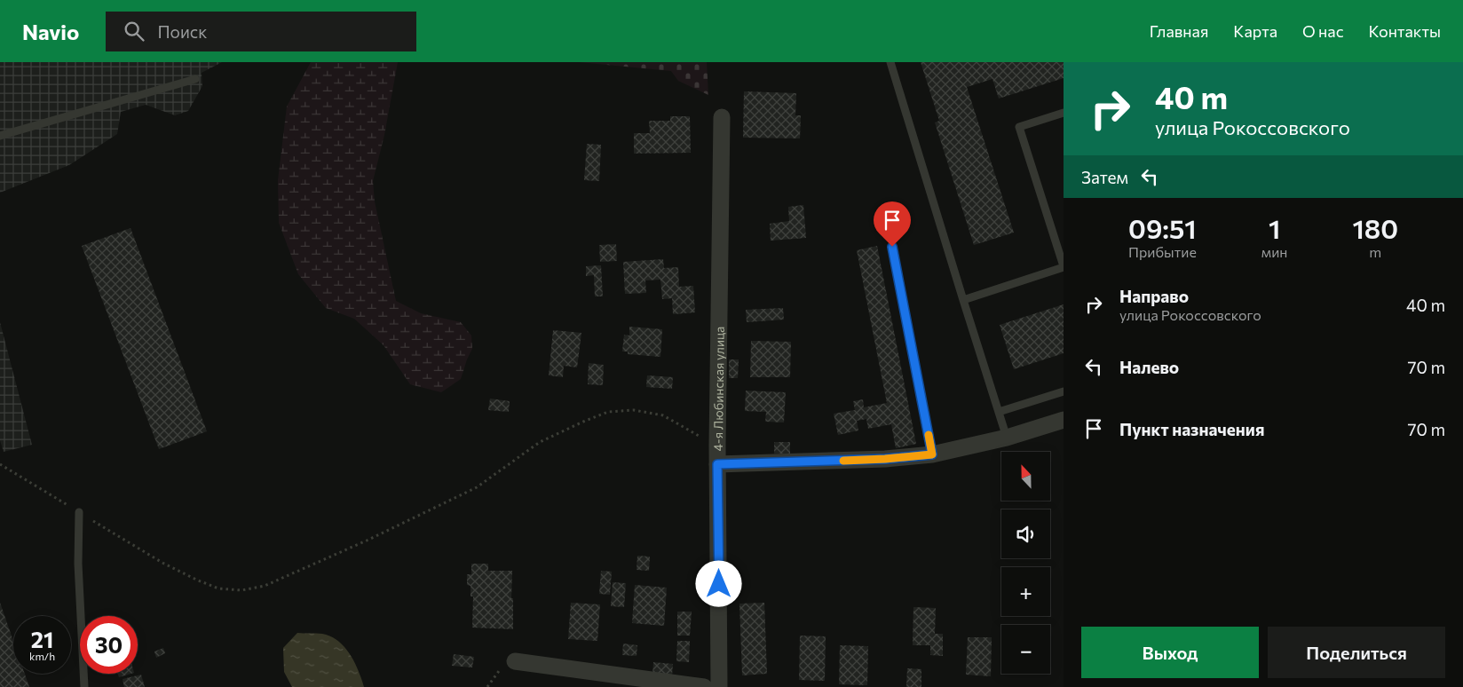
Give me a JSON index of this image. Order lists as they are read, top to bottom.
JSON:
{
  "streets": {
    "street": ["4-я Любинская улица"]
  },
  "north": "top",
  "page": {
    "header": "Navio",
    "search": "Поиск",
    "nav": [
      "Главная",
      "Карта",
      "О нас",
      "Контакты"
    ],
    "turn": ["40 m", "улица Рокоссовского"],
    "then": "Затем",
    "eta": [
      "09:51",
      "Прибытие",
      "1",
      "мин",
      "180",
      "m"
    ],
    "list": [
      {
        "name": "Направо",
        "note": "улица Рокоссовского",
        "value": "40 m"
      },
      {
        "name": "Налево",
        "value": "70 m"
      },
      {
        "name": "Пункт назначения",
        "value": "70 m"
      }
    ],
    "map_buttons": ["+", "−"],
    "speed": "21 km/h",
    "limit": "30",
    "buttons": ["Выход", "Поделиться"]
  }
}
